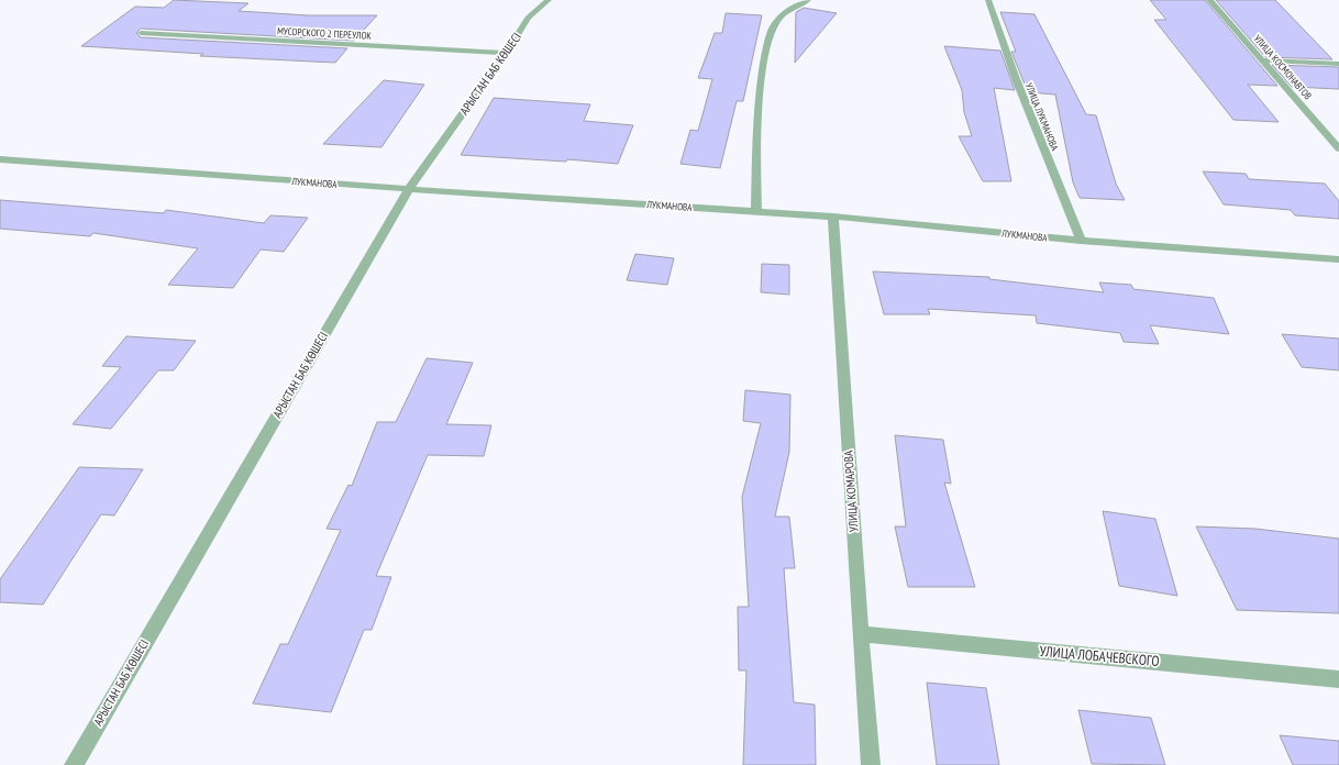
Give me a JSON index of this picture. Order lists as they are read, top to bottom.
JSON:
{
  "streets": {
    "street": [
      "МУСОРСКОГО 2 ПЕРЕУЛОК",
      "УЛИЦА КОСМОНАВТОВ",
      "АРЫСТАН БАБ КӨШЕСІ",
      "УЛИЦА ЛУКМАНОВА",
      "ЛУКМАНОВА",
      "УЛИЦА КОМАРОВА",
      "УЛИЦА ЛОБАЧЕВСКОГО"
    ]
  },
  "crossings": [
    ["МУСОРСКОГО 2 ПЕРЕУЛОК", "АРЫСТАН БАБ КӨШЕСІ"],
    ["АРЫСТАН БАБ КӨШЕСІ", "ЛУКМАНОВА"],
    ["УЛИЦА ЛУКМАНОВА", "ЛУКМАНОВА"],
    ["ЛУКМАНОВА", "УЛИЦА КОМАРОВА"],
    ["УЛИЦА КОМАРОВА", "УЛИЦА ЛОБАЧЕВСКОГО"]
  ]
}
